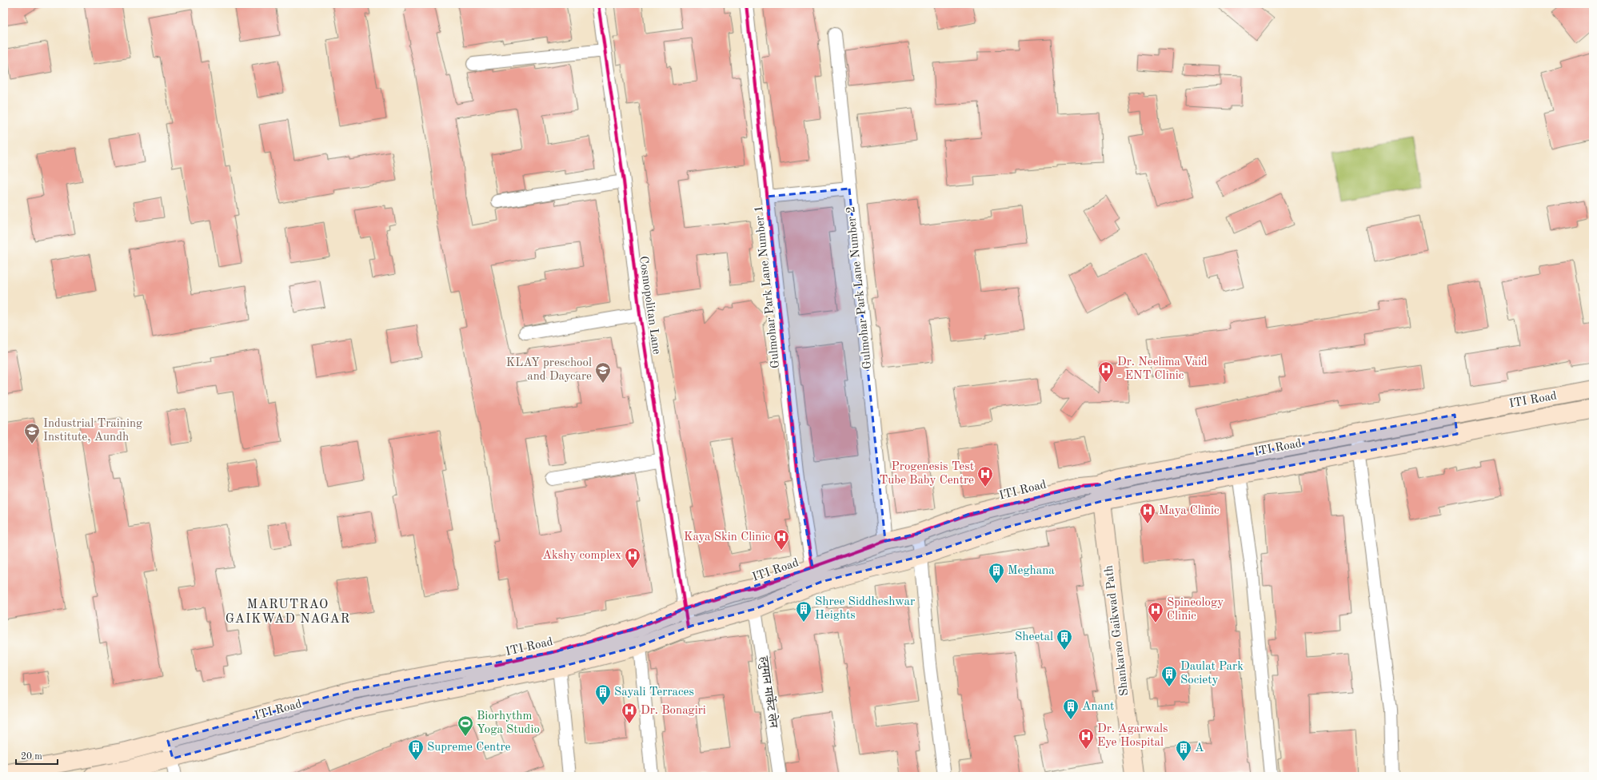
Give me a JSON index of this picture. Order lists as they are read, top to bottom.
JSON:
{
  "streets": {
    "main road": ["ITI Road", "Shankarao Gaikwad Path"],
    "street": [
      "Gulmohar Park Lane Number 1",
      "Gulmohar Park Lane Number 2",
      "Cosmopolitan Lane",
      "हनुमान मार्केट लेन"
    ]
  },
  "crossings": [
    ["Gulmohar Park Lane Number 1", "ITI Road"],
    ["Gulmohar Park Lane Number 2", "ITI Road"],
    ["Cosmopolitan Lane", "ITI Road"],
    ["ITI Road", "Shankarao Gaikwad Path"],
    ["ITI Road", "हनुमान मार्केट लेन"]
  ],
  "districts": ["MARUTRAO GAIKWAD NAGAR"],
  "places": {
    "hospital": [
      "Dr. Neelima Vaid - ENT Clinic",
      "Progenesis Test Tube Baby Centre",
      "Maya Clinic",
      "Kaya Skin Clinic",
      "Akshy complex",
      "Spineology Clinic",
      "Dr. Bonagiri",
      "Dr. Agarwals Eye Hospital"
    ],
    "school or university": ["KLAY preschool and Daycare", "Industrial Training Institute, Aundh"],
    "building": [
      "Meghana",
      "Shree Siddheshwar Heights",
      "Sheetal",
      "Daulat Park Society",
      "Sayali Terraces",
      "Anant",
      "Supreme Centre",
      "A"
    ],
    "sports": ["Biorhythm Yoga Studio"]
  },
  "scale_bar": "20 m"
}
